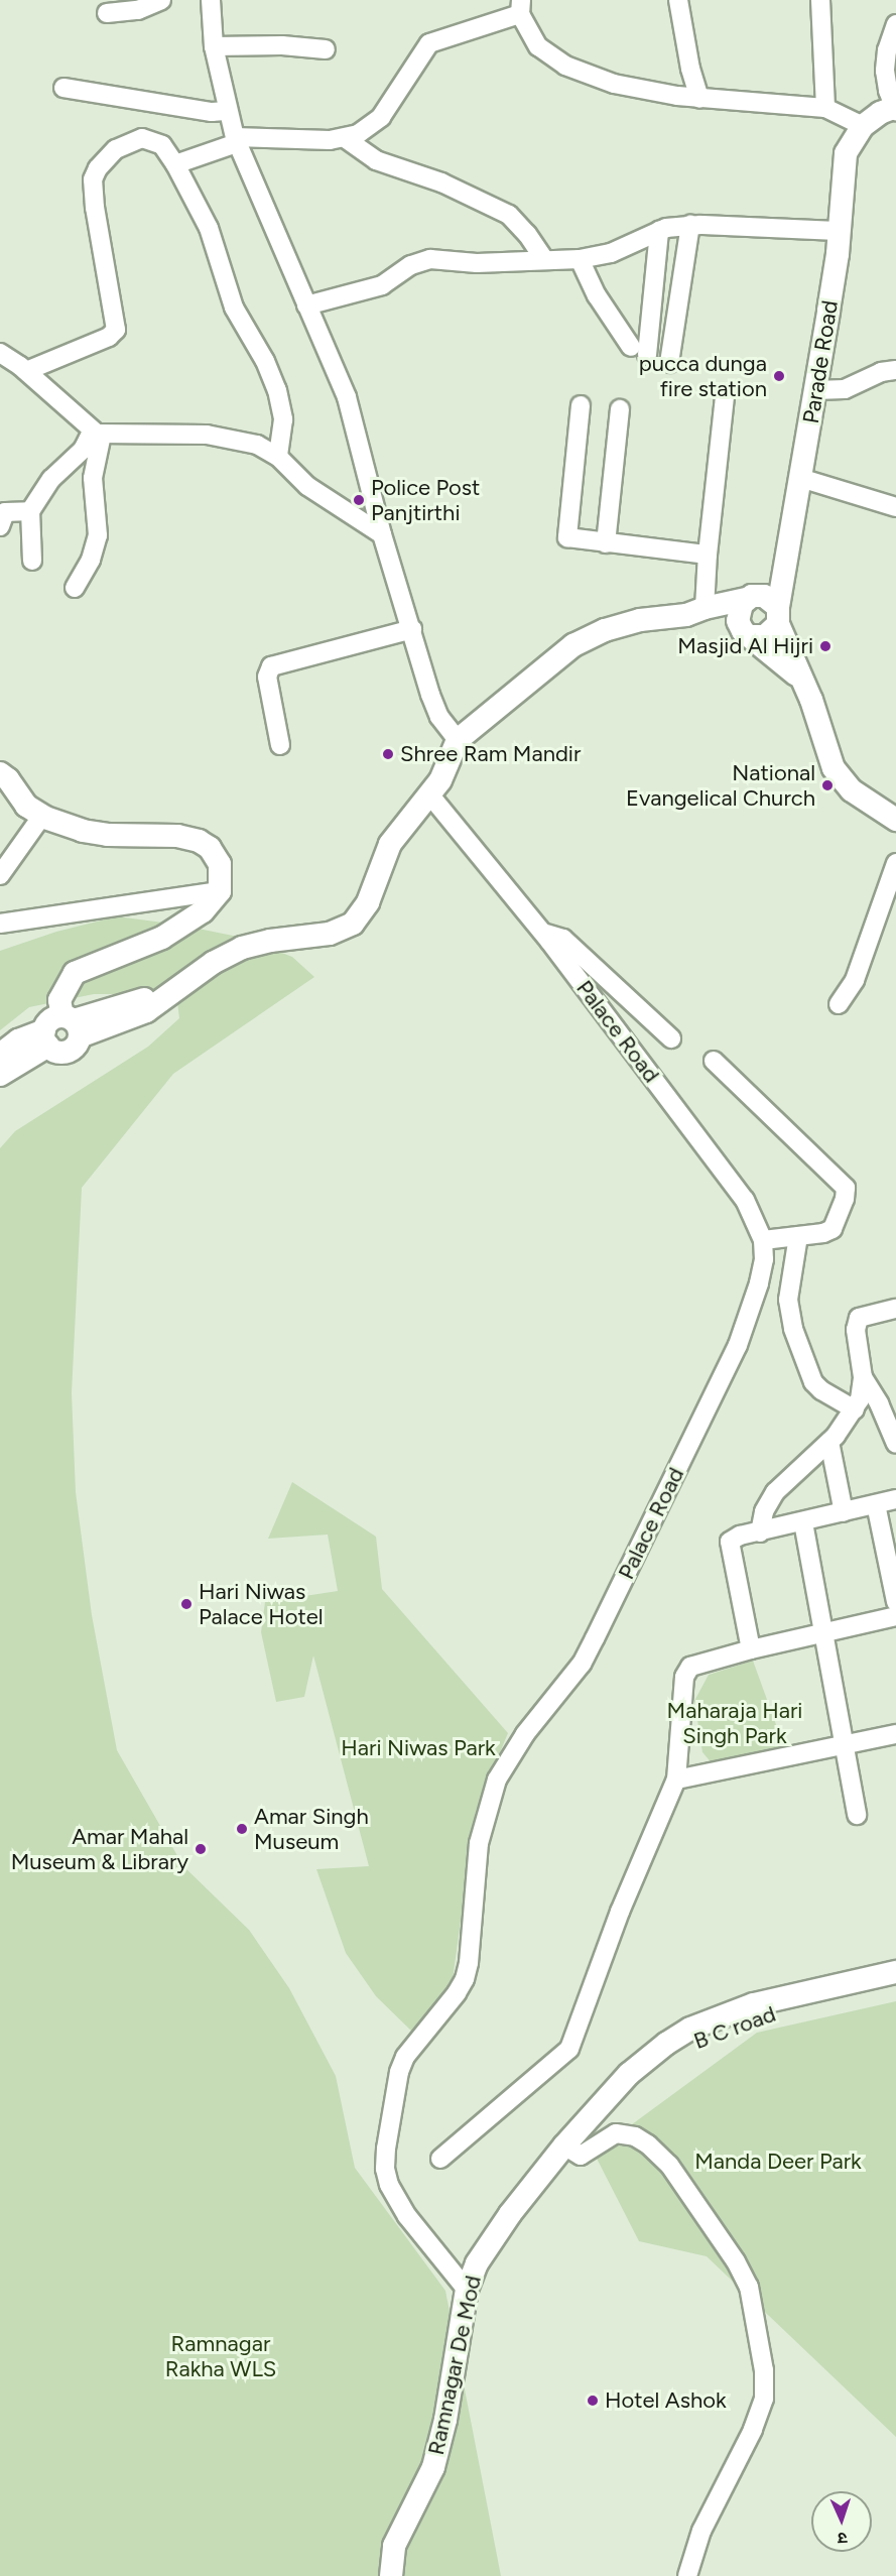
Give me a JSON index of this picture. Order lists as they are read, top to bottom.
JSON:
{
  "streets": {
    "main road": ["Parade Road", "B C road", "Ramnagar De Mod"],
    "street": ["Palace Road"]
  },
  "crossings": [
    ["Palace Road", "Ramnagar De Mod"],
    ["B C road", "Ramnagar De Mod"]
  ],
  "parks": [
    "Maharaja Hari Singh Park",
    "Hari Niwas Park",
    "Manda Deer Park",
    "Ramnagar Rakha WLS"
  ],
  "places": [
    "pucca dunga fire station",
    "Police Post Panjtirthi",
    "Masjid Al Hijri",
    "Shree Ram Mandir",
    "National Evangelical Church",
    "Hari Niwas Palace Hotel",
    "Amar Singh Museum",
    "Amar Mahal Museum & Library",
    "Hotel Ashok"
  ],
  "north": "bottom"
}
